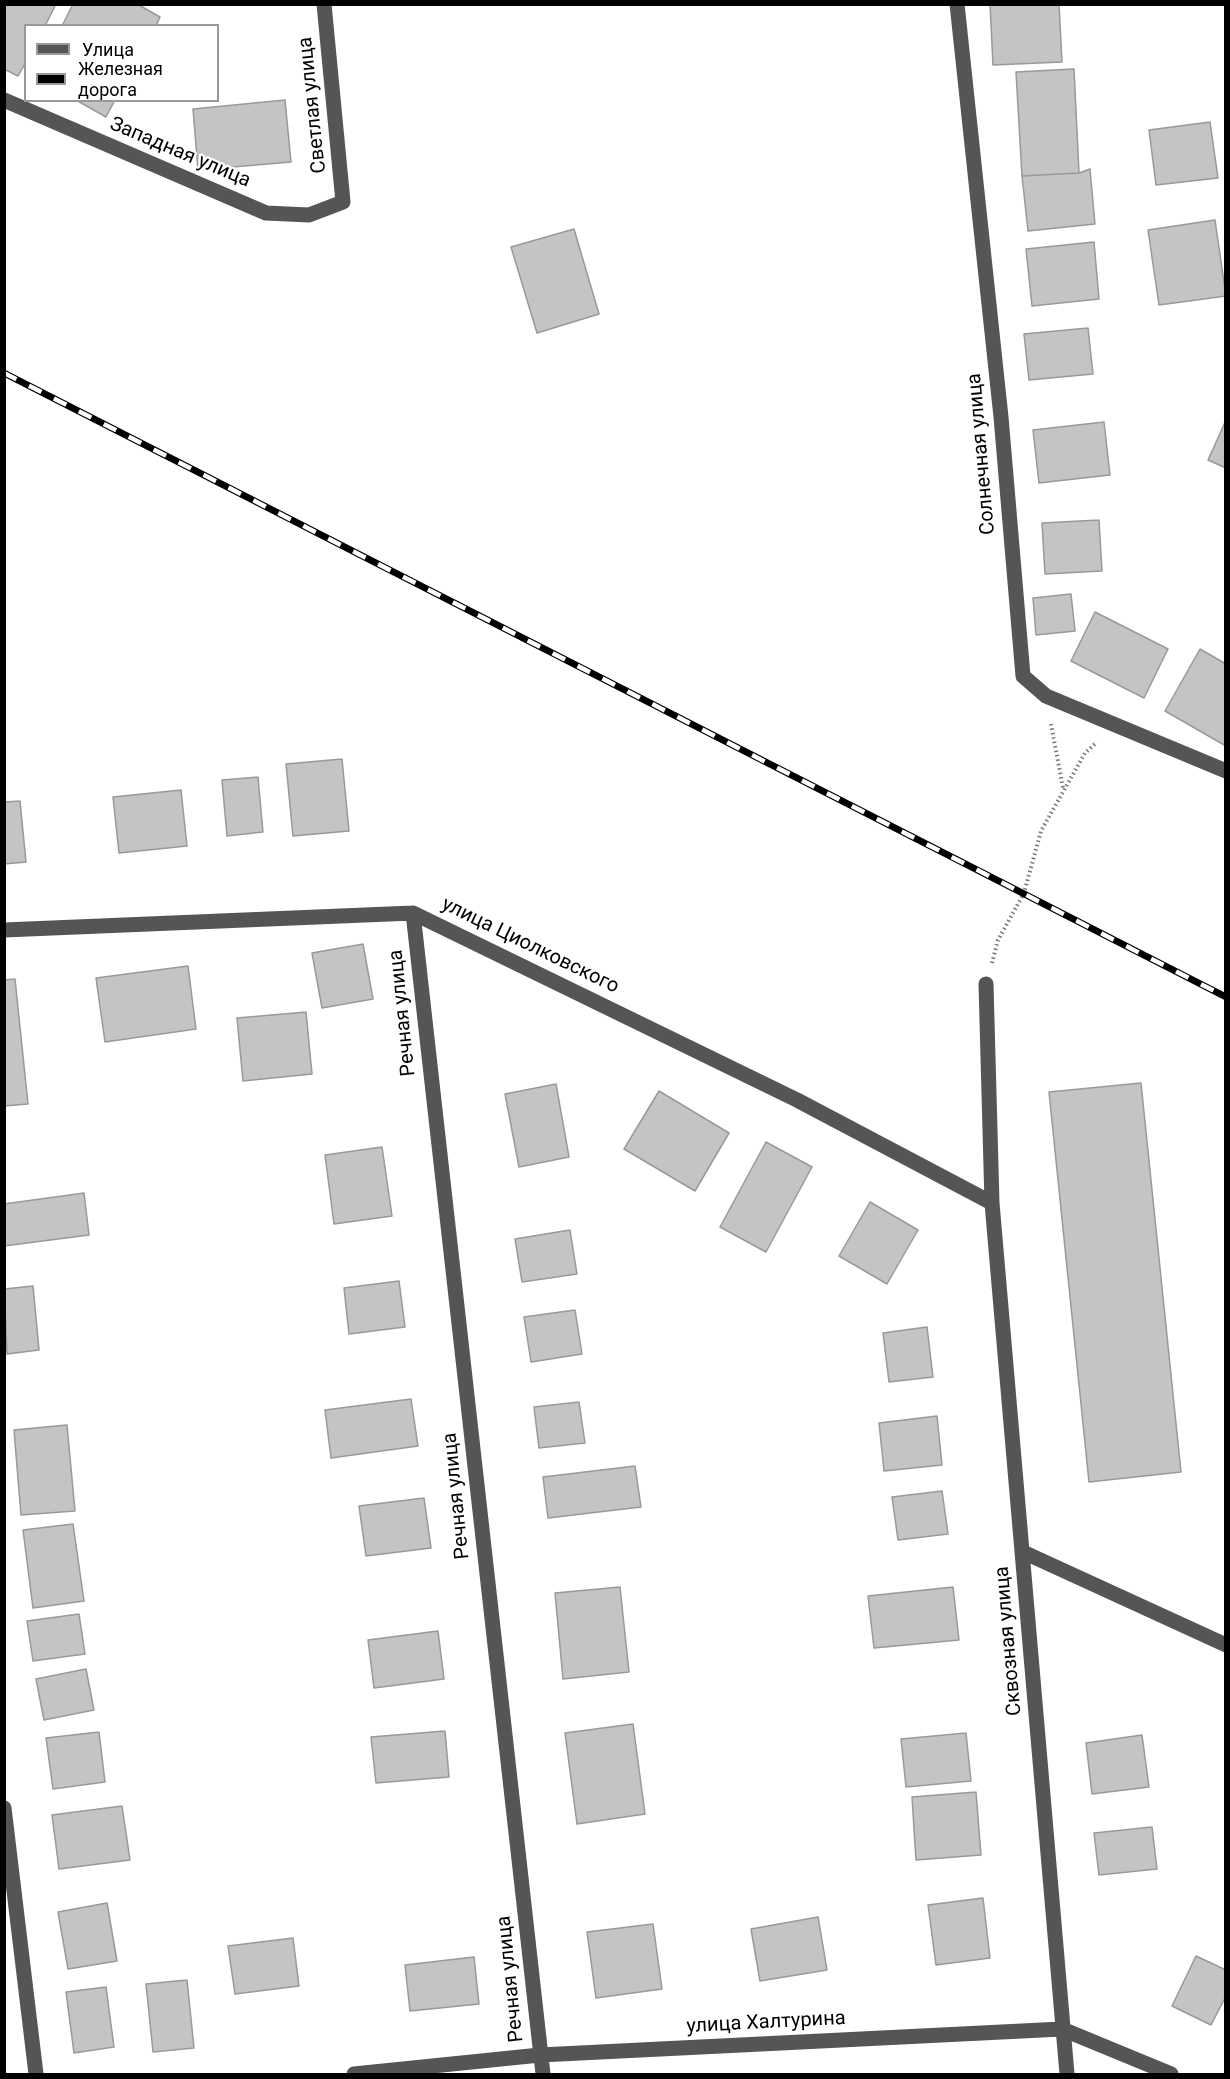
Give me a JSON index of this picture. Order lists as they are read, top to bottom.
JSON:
{
  "streets": {
    "street": [
      "Светлая улица",
      "Западная улица",
      "Солнечная улица",
      "улица Циолковского",
      "Речная улица",
      "Сквозная улица",
      "улица Халтурина"
    ]
  },
  "crossings": [
    ["Светлая улица", "Западная улица"],
    ["улица Циолковского", "Речная улица"],
    ["улица Циолковского", "Сквозная улица"],
    ["Речная улица", "улица Халтурина"],
    ["Сквозная улица", "улица Халтурина"]
  ],
  "legend": ["Улица", "Железная дорога"]
}
